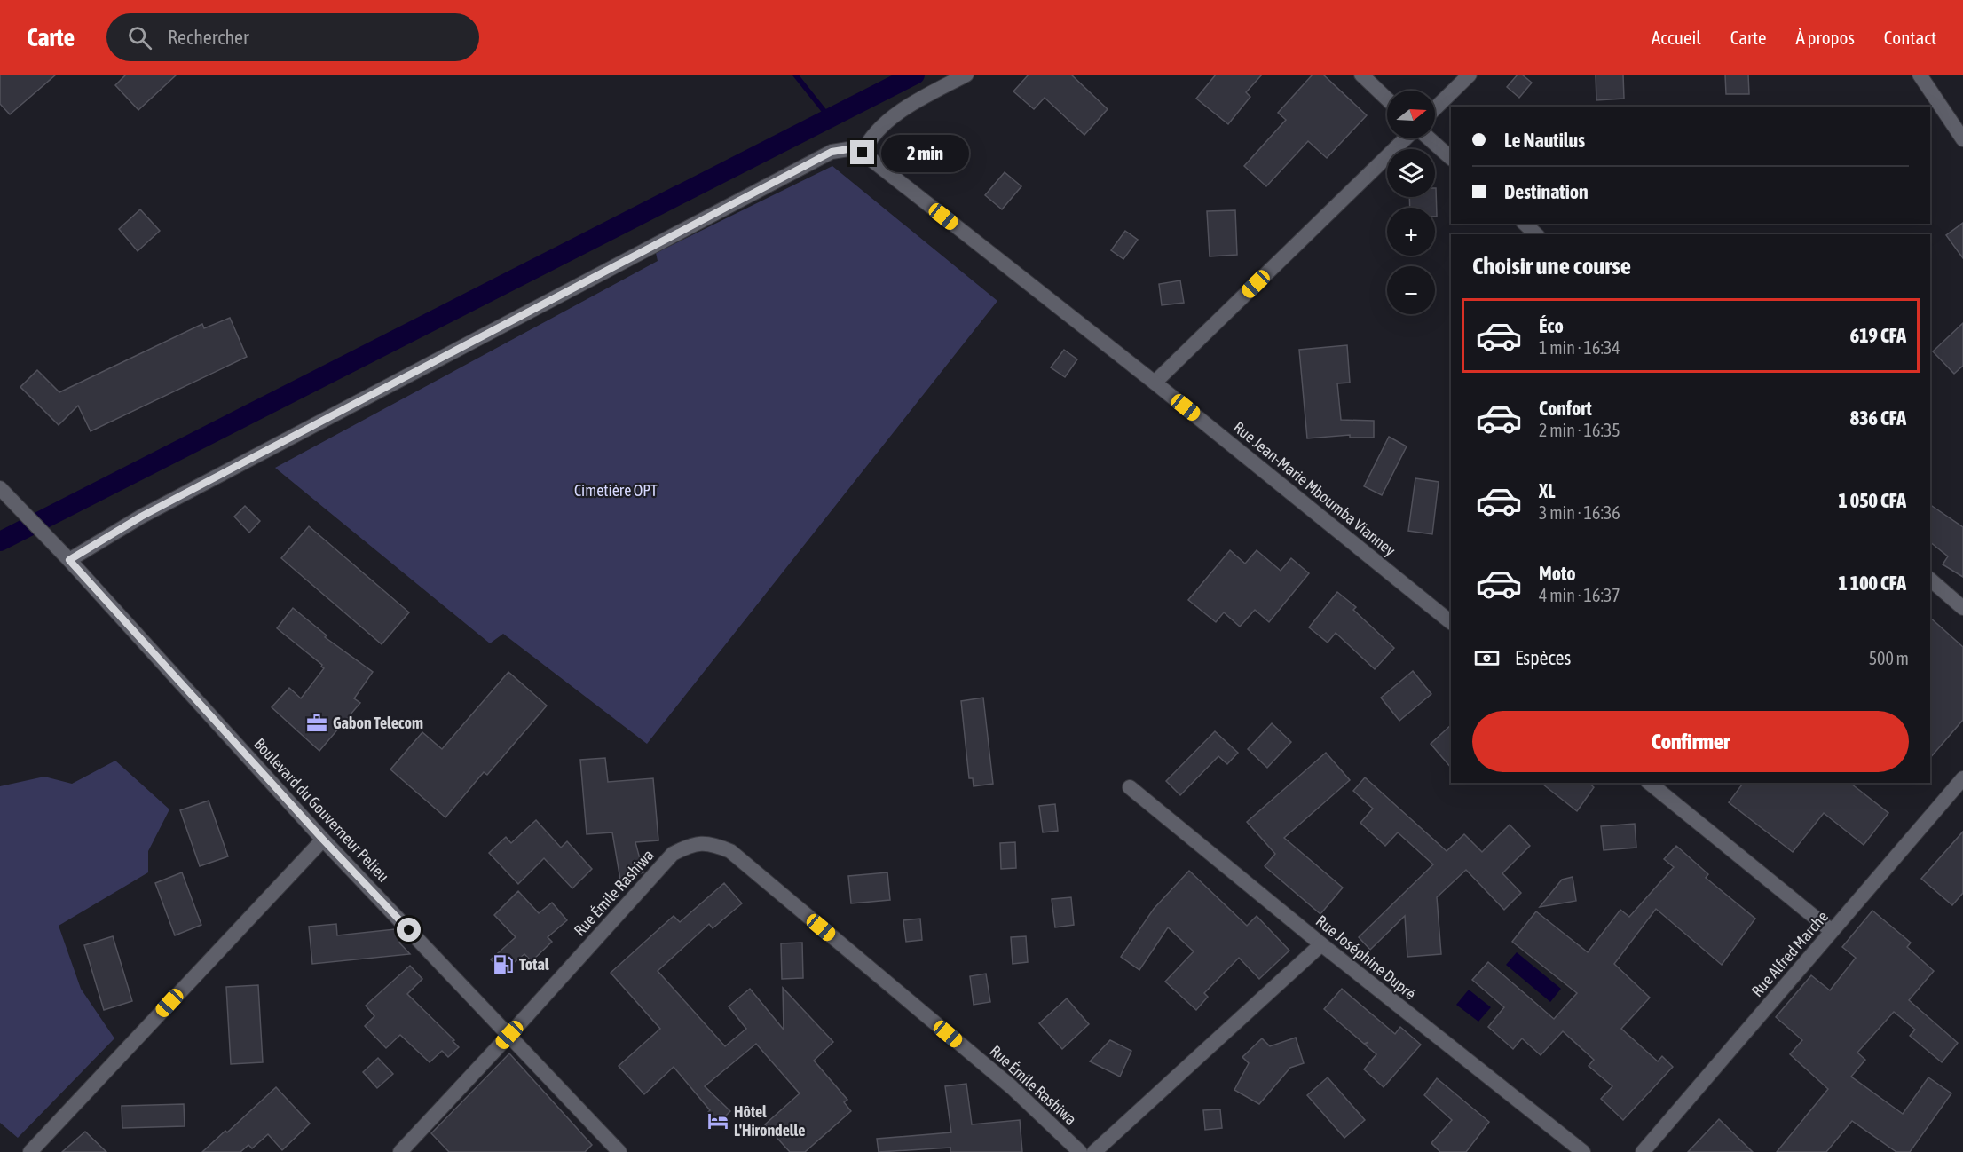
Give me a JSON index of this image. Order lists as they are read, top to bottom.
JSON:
{
  "streets": {
    "street": [
      "Rue Jean-Marie Mboumba Vianney",
      "Boulevard du Gouverneur Pelieu",
      "Rue Émile Rashiwa",
      "Rue Alfred Marche",
      "Rue Joséphine Dupré"
    ]
  },
  "crossings": [
    ["Boulevard du Gouverneur Pelieu", "Rue Émile Rashiwa"]
  ],
  "parks": ["Cimetière OPT"],
  "places": {
    "office": ["Gabon Telecom"],
    "fuel station": ["Total"],
    "hotel": ["Hôtel L'Hirondelle"]
  },
  "north": "right",
  "page": {
    "header": "Carte",
    "search": "Rechercher",
    "nav": [
      "Accueil",
      "Carte",
      "À propos",
      "Contact"
    ],
    "map_buttons": ["+", "−"],
    "banner": ["Le Nautilus", "Destination"],
    "bubble": "2 min",
    "heading": "Choisir une course",
    "list": [
      {
        "name": "Éco",
        "note": "1 min · 16:34",
        "value": "619 CFA"
      },
      {
        "name": "Confort",
        "note": "2 min · 16:35",
        "value": "836 CFA"
      },
      {
        "name": "XL",
        "note": "3 min · 16:36",
        "value": "1 050 CFA"
      },
      {
        "name": "Moto",
        "note": "4 min · 16:37",
        "value": "1 100 CFA"
      }
    ],
    "pay": ["Espèces", "500 m"],
    "buttons": "Confirmer"
  }
}
